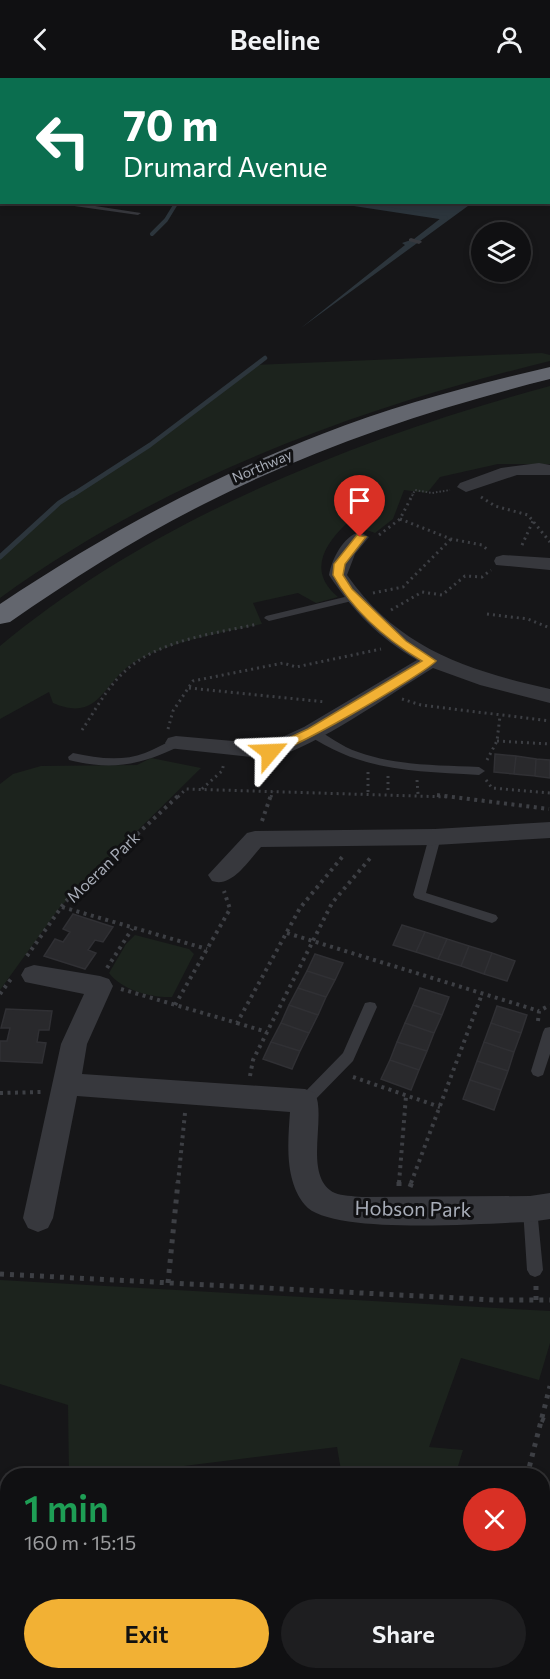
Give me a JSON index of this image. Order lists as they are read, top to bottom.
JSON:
{
  "streets": {
    "highway": ["Northway"],
    "street": ["Hobson Park"],
    "path": ["Moeran Park"]
  },
  "page": {
    "header": "Beeline",
    "turn": ["70 m", "Drumard Avenue"],
    "heading": ["1 min", "160 m · 15:15"],
    "buttons": ["Exit", "Share"]
  }
}
